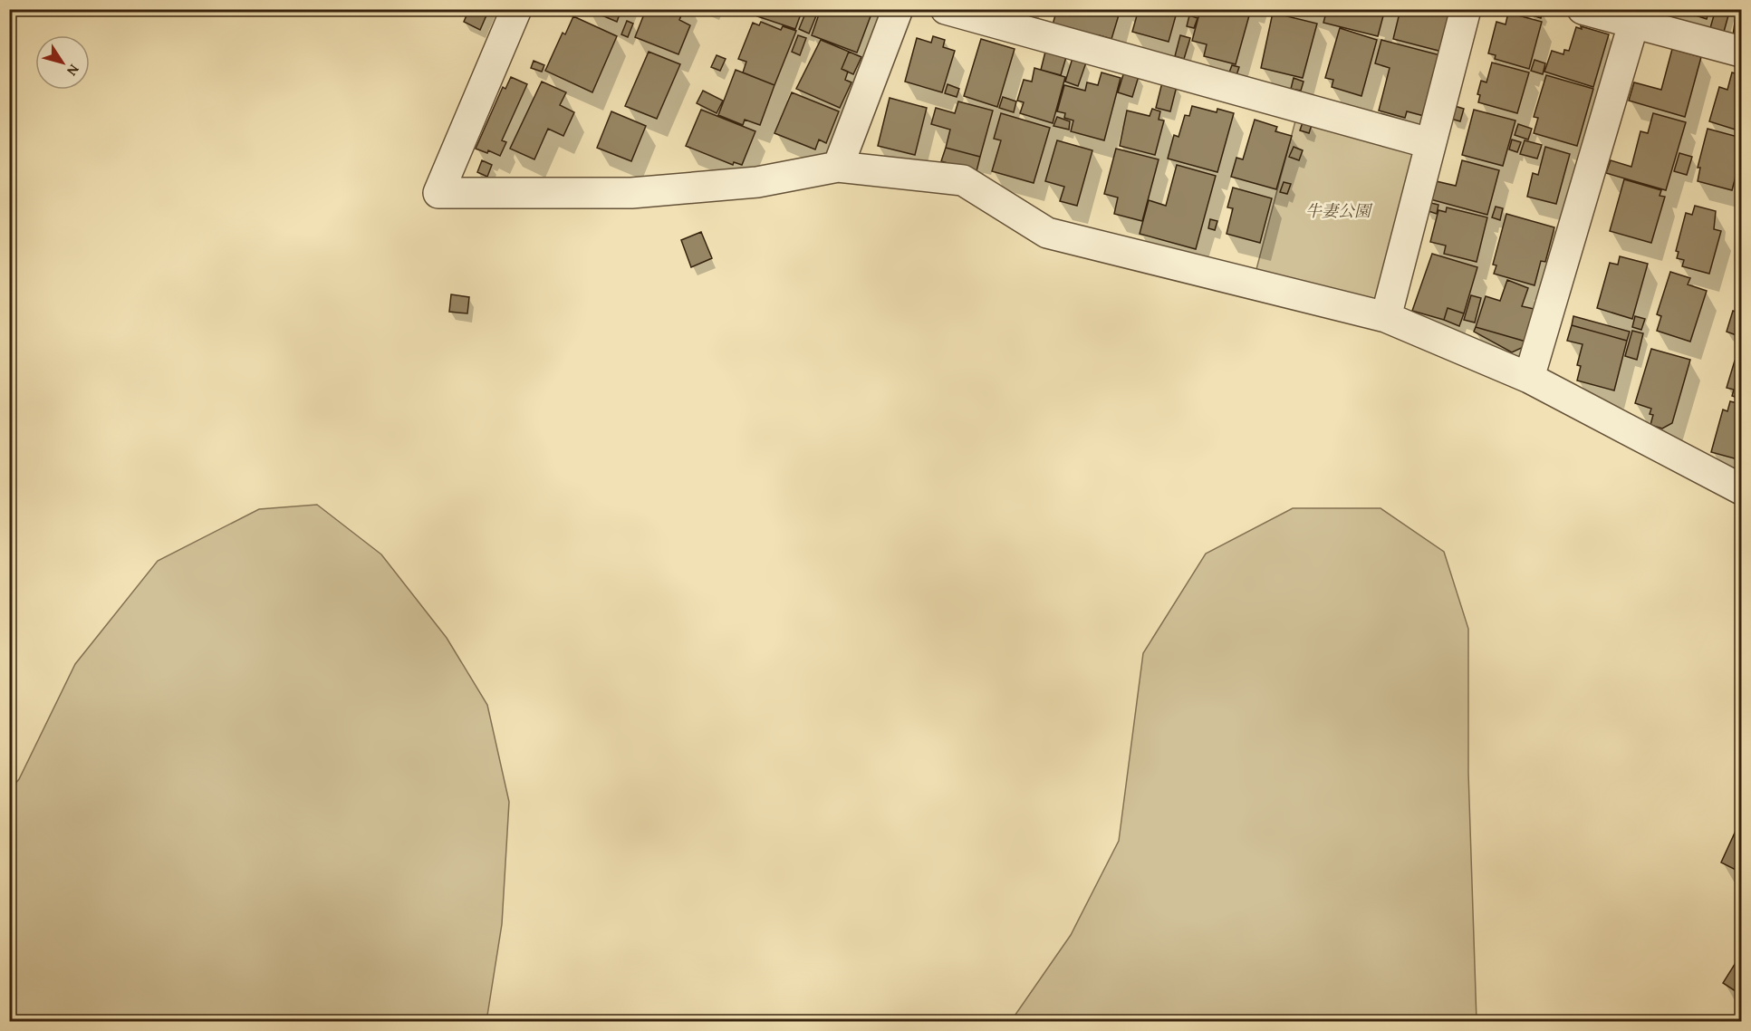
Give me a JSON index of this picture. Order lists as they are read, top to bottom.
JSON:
{
  "parks": ["牛妻公園"],
  "north": "bottom right"
}
